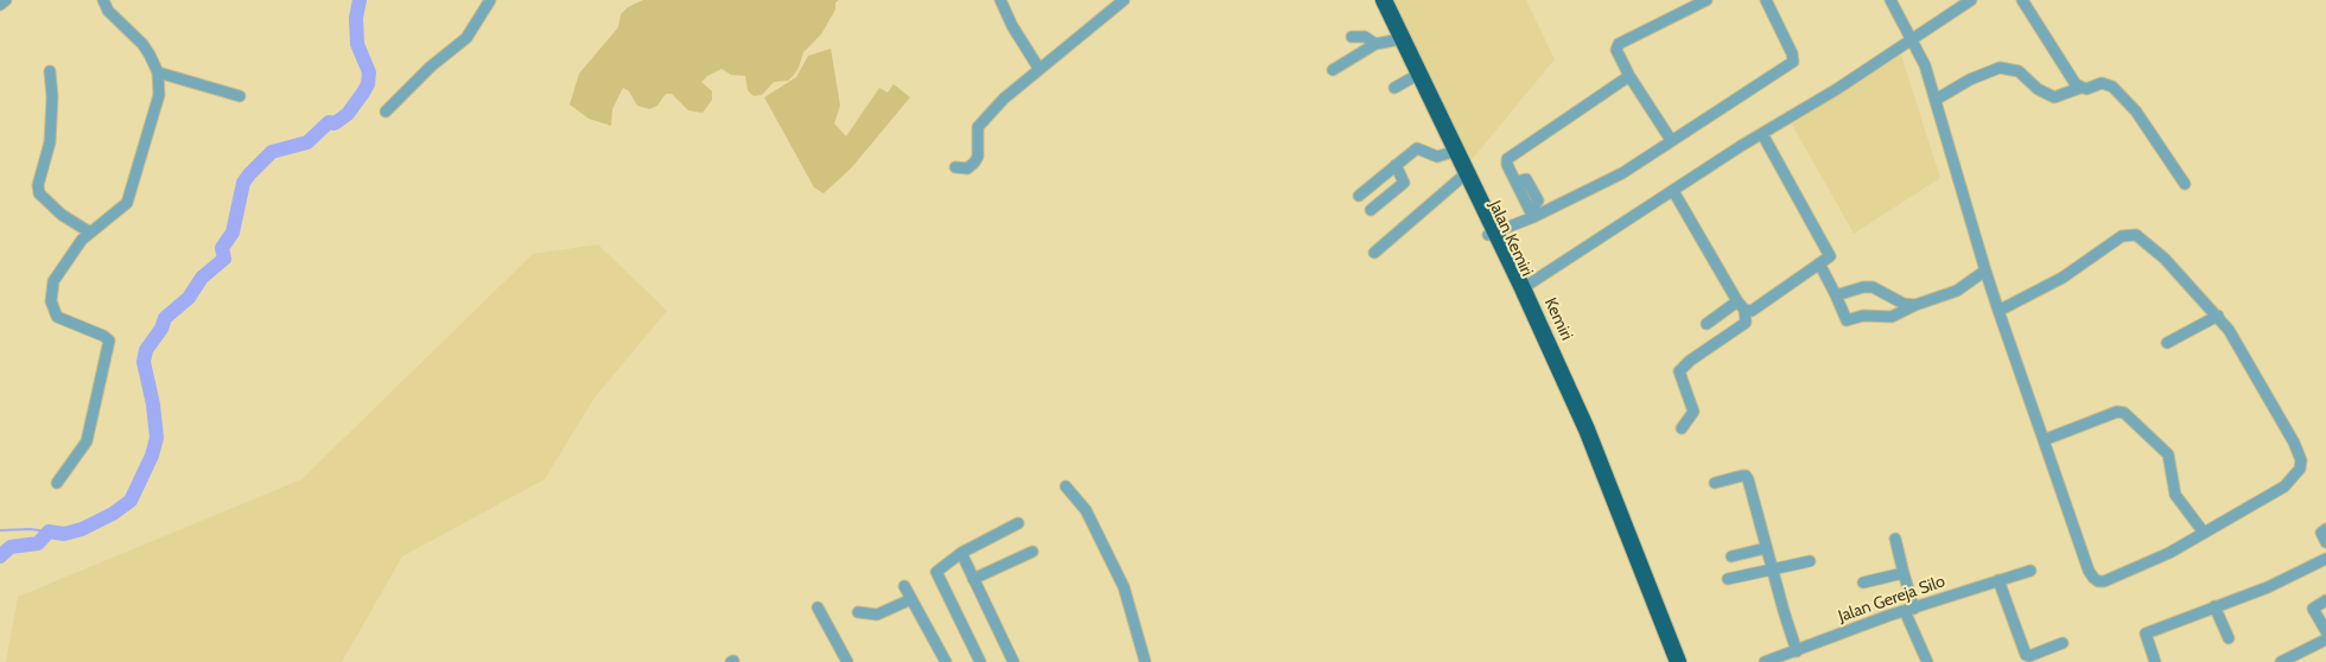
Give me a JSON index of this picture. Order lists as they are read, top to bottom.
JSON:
{
  "streets": {
    "highway": ["Jalan Kemiri", "Kemiri"],
    "street": ["Jalan Gereja Silo"]
  },
  "crossings": [
    ["Jalan Kemiri", "Kemiri"]
  ]
}
